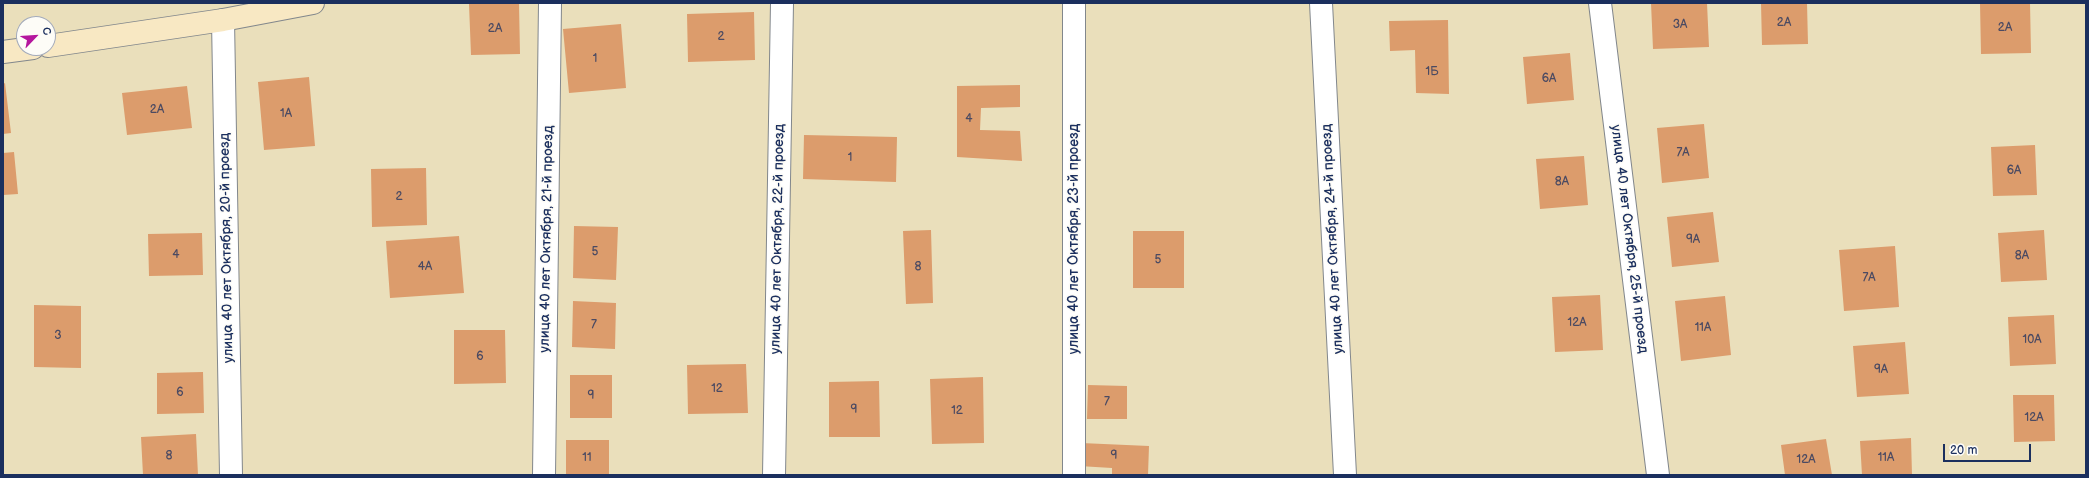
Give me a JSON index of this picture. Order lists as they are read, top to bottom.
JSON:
{
  "streets": {
    "street": [
      "улица 40 лет Октября, 21-й проезд",
      "улица 40 лет Октября, 22-й проезд",
      "улица 40 лет Октября, 23-й проезд",
      "улица 40 лет Октября, 24-й проезд",
      "улица 40 лет Октября, 25-й проезд",
      "улица 40 лет Октября, 20-й проезд"
    ]
  },
  "house_numbers": [
    "2А",
    "3А",
    "2А",
    "2А",
    "2",
    "1",
    "1Б",
    "6А",
    "2А",
    "1А",
    "4",
    "7А",
    "1",
    "6А",
    "8А",
    "2",
    "9А",
    "5",
    "4",
    "8А",
    "5",
    "4А",
    "8",
    "7А",
    "12А",
    "7",
    "11А",
    "3",
    "10А",
    "6",
    "9А",
    "12",
    "6",
    "9",
    "7",
    "9",
    "12",
    "12А",
    "8",
    "9",
    "11",
    "11А",
    "12А"
  ],
  "scale_bar": "20 m",
  "north": "top right"
}
